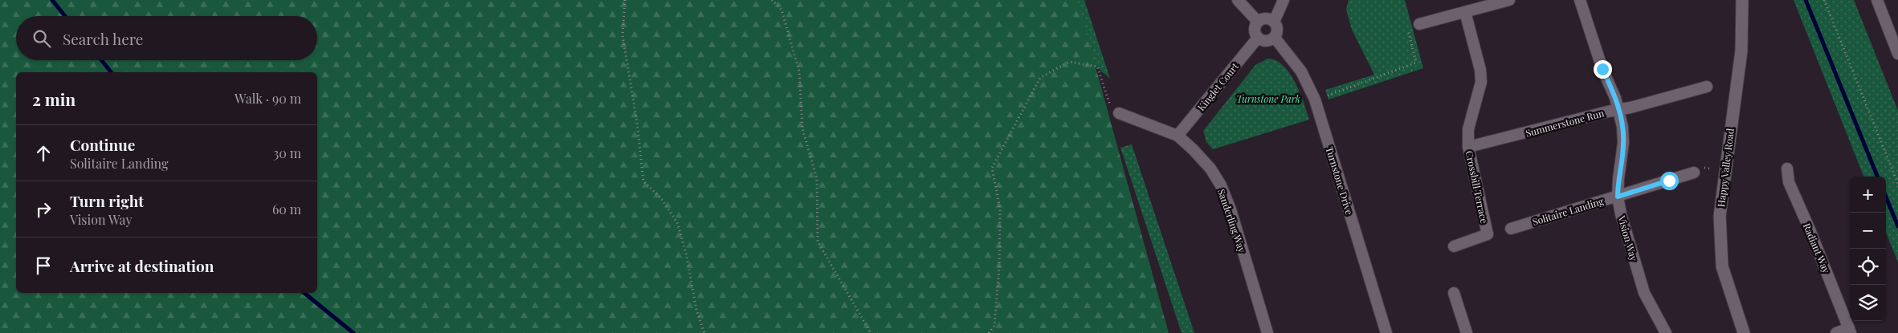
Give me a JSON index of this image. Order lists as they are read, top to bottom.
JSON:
{
  "streets": {
    "main road": ["Happy Valley Road"],
    "street": [
      "Kinglet Court",
      "Summerstone Run",
      "Turnstone Drive",
      "Crossbill Terrace",
      "Solitaire Landing",
      "Sanderling Way",
      "Vision Way",
      "Radiant Way"
    ]
  },
  "crossings": [
    ["Kinglet Court", "Turnstone Drive"],
    ["Kinglet Court", "Sanderling Way"],
    ["Summerstone Run", "Crossbill Terrace"],
    ["Summerstone Run", "Vision Way"],
    ["Solitaire Landing", "Vision Way"]
  ],
  "parks": ["Turnstone Park"],
  "page": {
    "search": "Search here",
    "heading": ["2 min", "Walk · 90 m"],
    "list": [
      ["Continue", "Solitaire Landing", "30 m"],
      ["Turn right", "Vision Way", "60 m"],
      "Arrive at destination"
    ],
    "map_buttons": ["+", "−"]
  }
}
